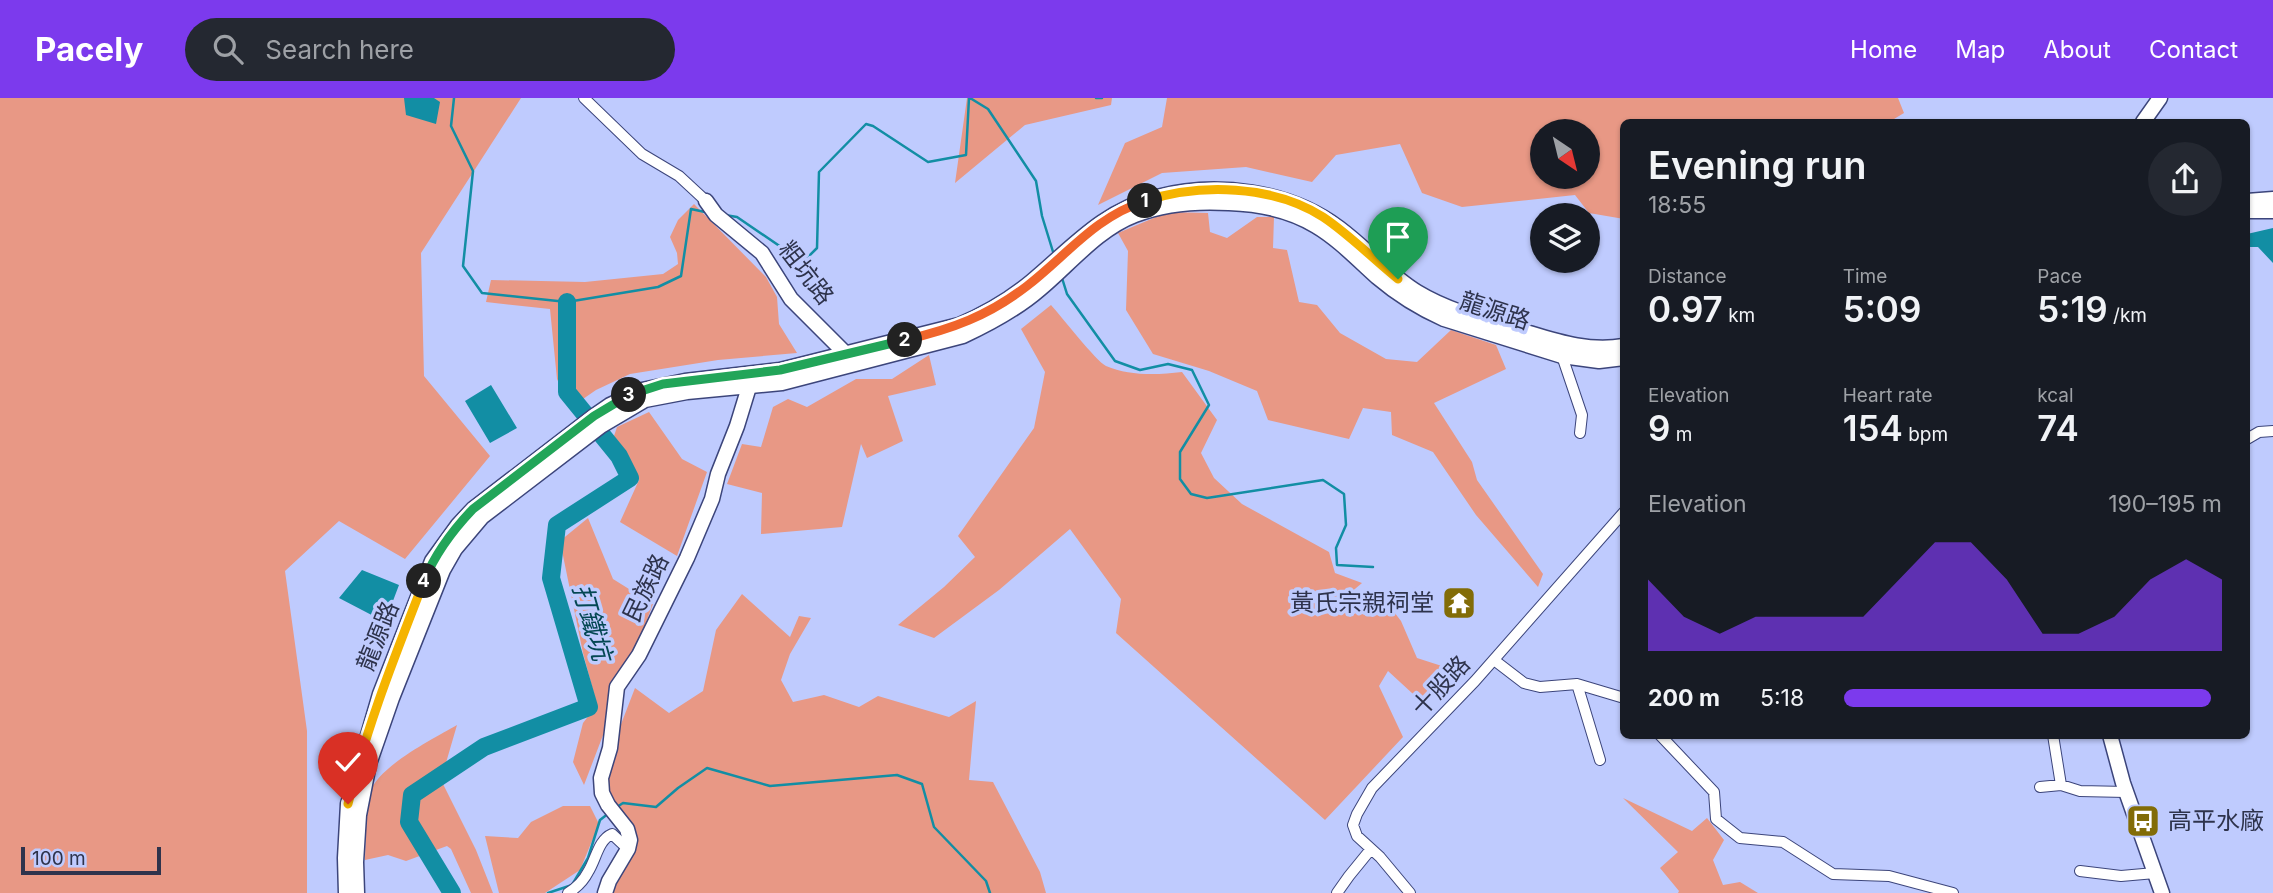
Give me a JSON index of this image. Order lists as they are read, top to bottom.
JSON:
{
  "streets": {
    "main road": ["粗坑路", "龍源路", "民族路"],
    "street": ["十股路"]
  },
  "water": ["打鐵坑"],
  "places": {
    "temple": ["黃氏宗親祠堂"],
    "bus stop": ["高平水廠"]
  },
  "scale_bar": "100 m",
  "north": "bottom right",
  "page": {
    "header": "Pacely",
    "search": "Search here",
    "nav": [
      "Home",
      "Map",
      "About",
      "Contact"
    ],
    "heading": ["Evening run", "18:55"],
    "pins": [
      "1",
      "2",
      "3",
      "4"
    ],
    "stats": [
      ["Distance", "0.97 km"],
      ["Time", "5:09"],
      ["Pace", "5:19 /km"],
      ["Elevation", "9 m"],
      ["Heart rate", "154 bpm"],
      ["kcal", "74"]
    ],
    "chart": ["Elevation", "190–195 m"],
    "list": [
      {
        "name": "200 m",
        "note": "5:18"
      }
    ],
    "scale": "100 m"
  }
}
